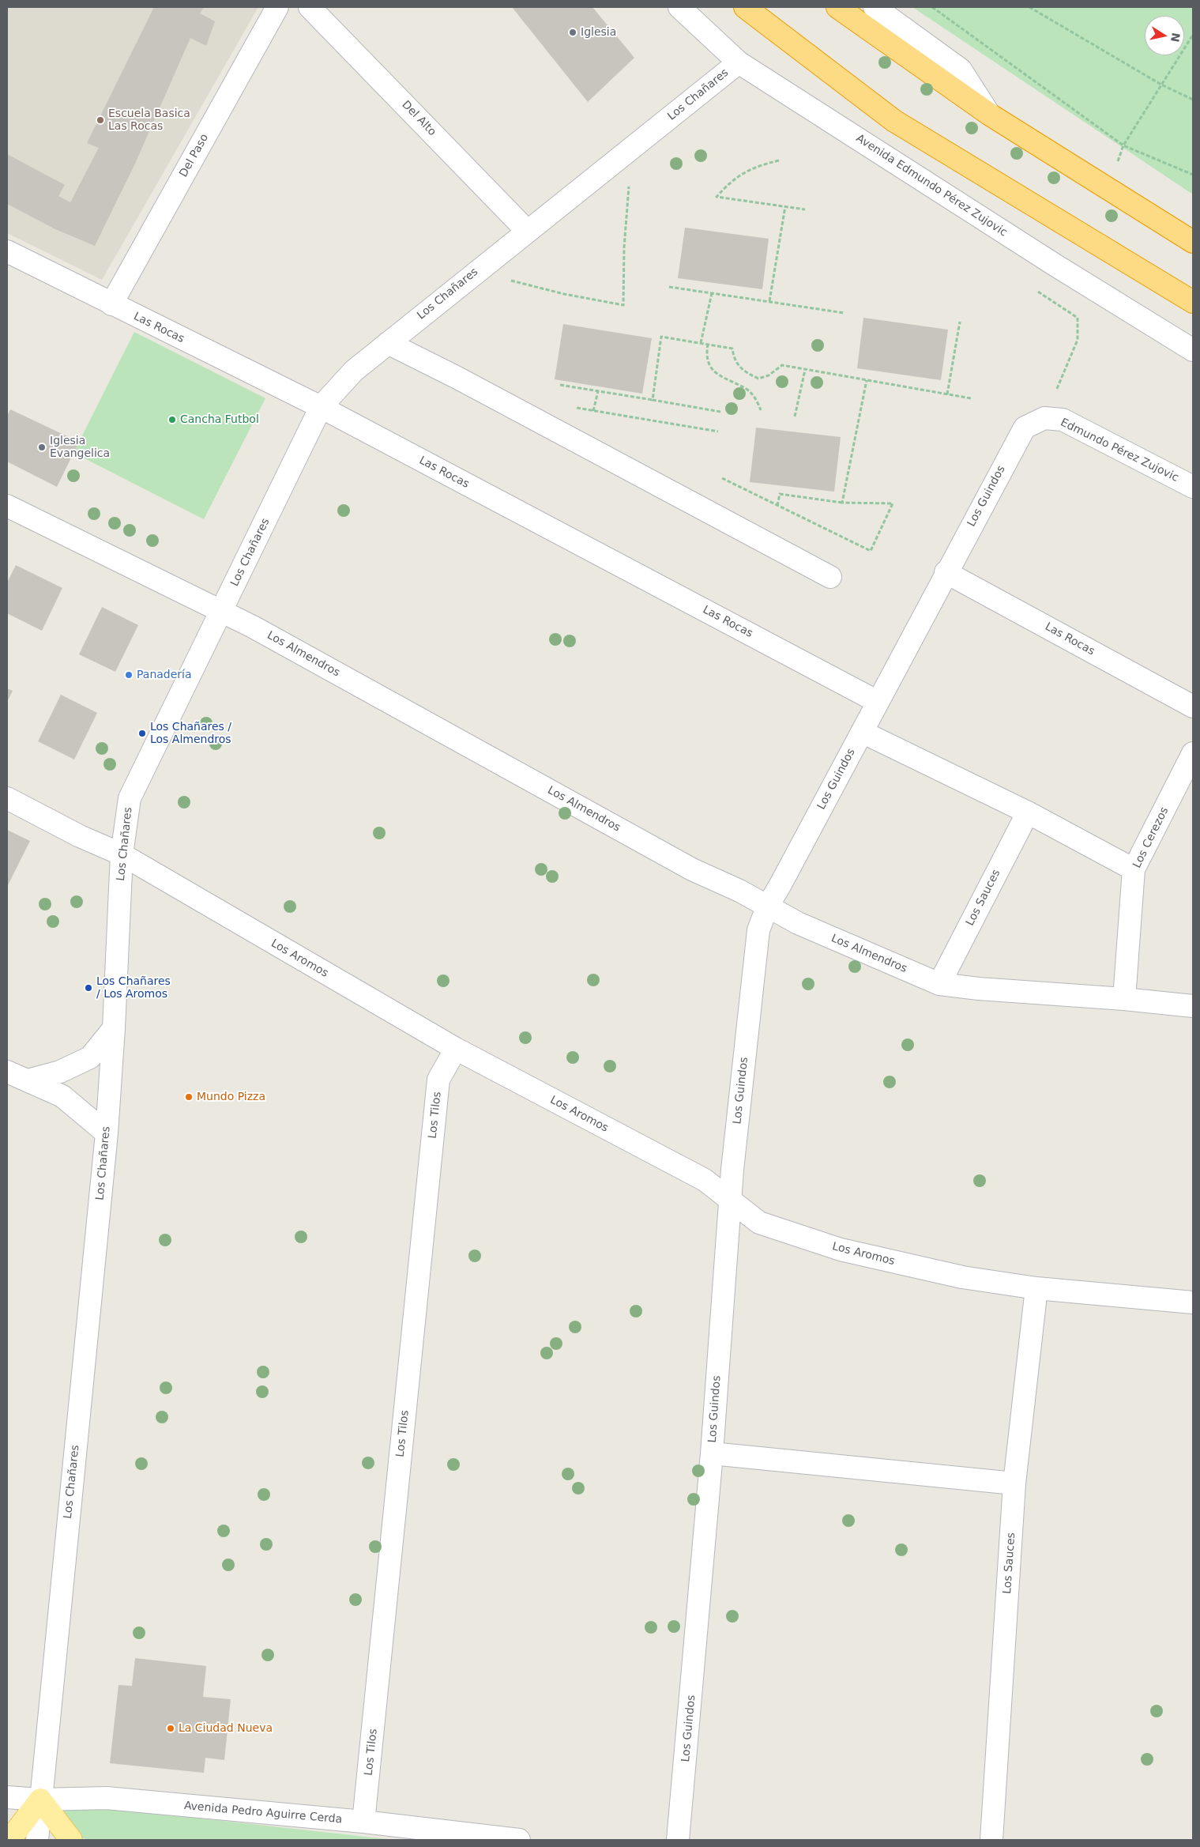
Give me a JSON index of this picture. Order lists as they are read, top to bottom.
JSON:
{
  "streets": {
    "street": [
      "Los Chañares",
      "Del Alto",
      "Del Paso",
      "Avenida Edmundo Pérez Zujovic",
      "Las Rocas",
      "Edmundo Pérez Zujovic",
      "Los Guindos",
      "Los Almendros",
      "Los Cerezos",
      "Los Sauces",
      "Los Aromos",
      "Los Tilos",
      "Avenida Pedro Aguirre Cerda"
    ]
  },
  "crossings": [
    ["Los Chañares", "Del Alto"],
    ["Los Chañares", "Avenida Edmundo Pérez Zujovic"],
    ["Los Chañares", "Las Rocas"],
    ["Los Chañares", "Los Almendros"],
    ["Los Chañares", "Los Aromos"],
    ["Los Chañares", "Avenida Pedro Aguirre Cerda"],
    ["Del Paso", "Las Rocas"],
    ["Las Rocas", "Los Guindos"],
    ["Edmundo Pérez Zujovic", "Los Guindos"],
    ["Los Guindos", "Los Almendros"],
    ["Los Guindos", "Los Aromos"],
    ["Los Almendros", "Los Cerezos"],
    ["Los Almendros", "Los Sauces"],
    ["Los Sauces", "Los Aromos"],
    ["Los Aromos", "Los Tilos"],
    ["Los Tilos", "Avenida Pedro Aguirre Cerda"]
  ],
  "places": [
    "Iglesia",
    "Escuela Basica Las Rocas",
    "Cancha Futbol",
    "Iglesia Evangelica",
    "Panadería",
    "Los Chañares / Los Almendros",
    "Los Chañares / Los Aromos",
    "Mundo Pizza",
    "La Ciudad Nueva"
  ],
  "north": "right"
}
